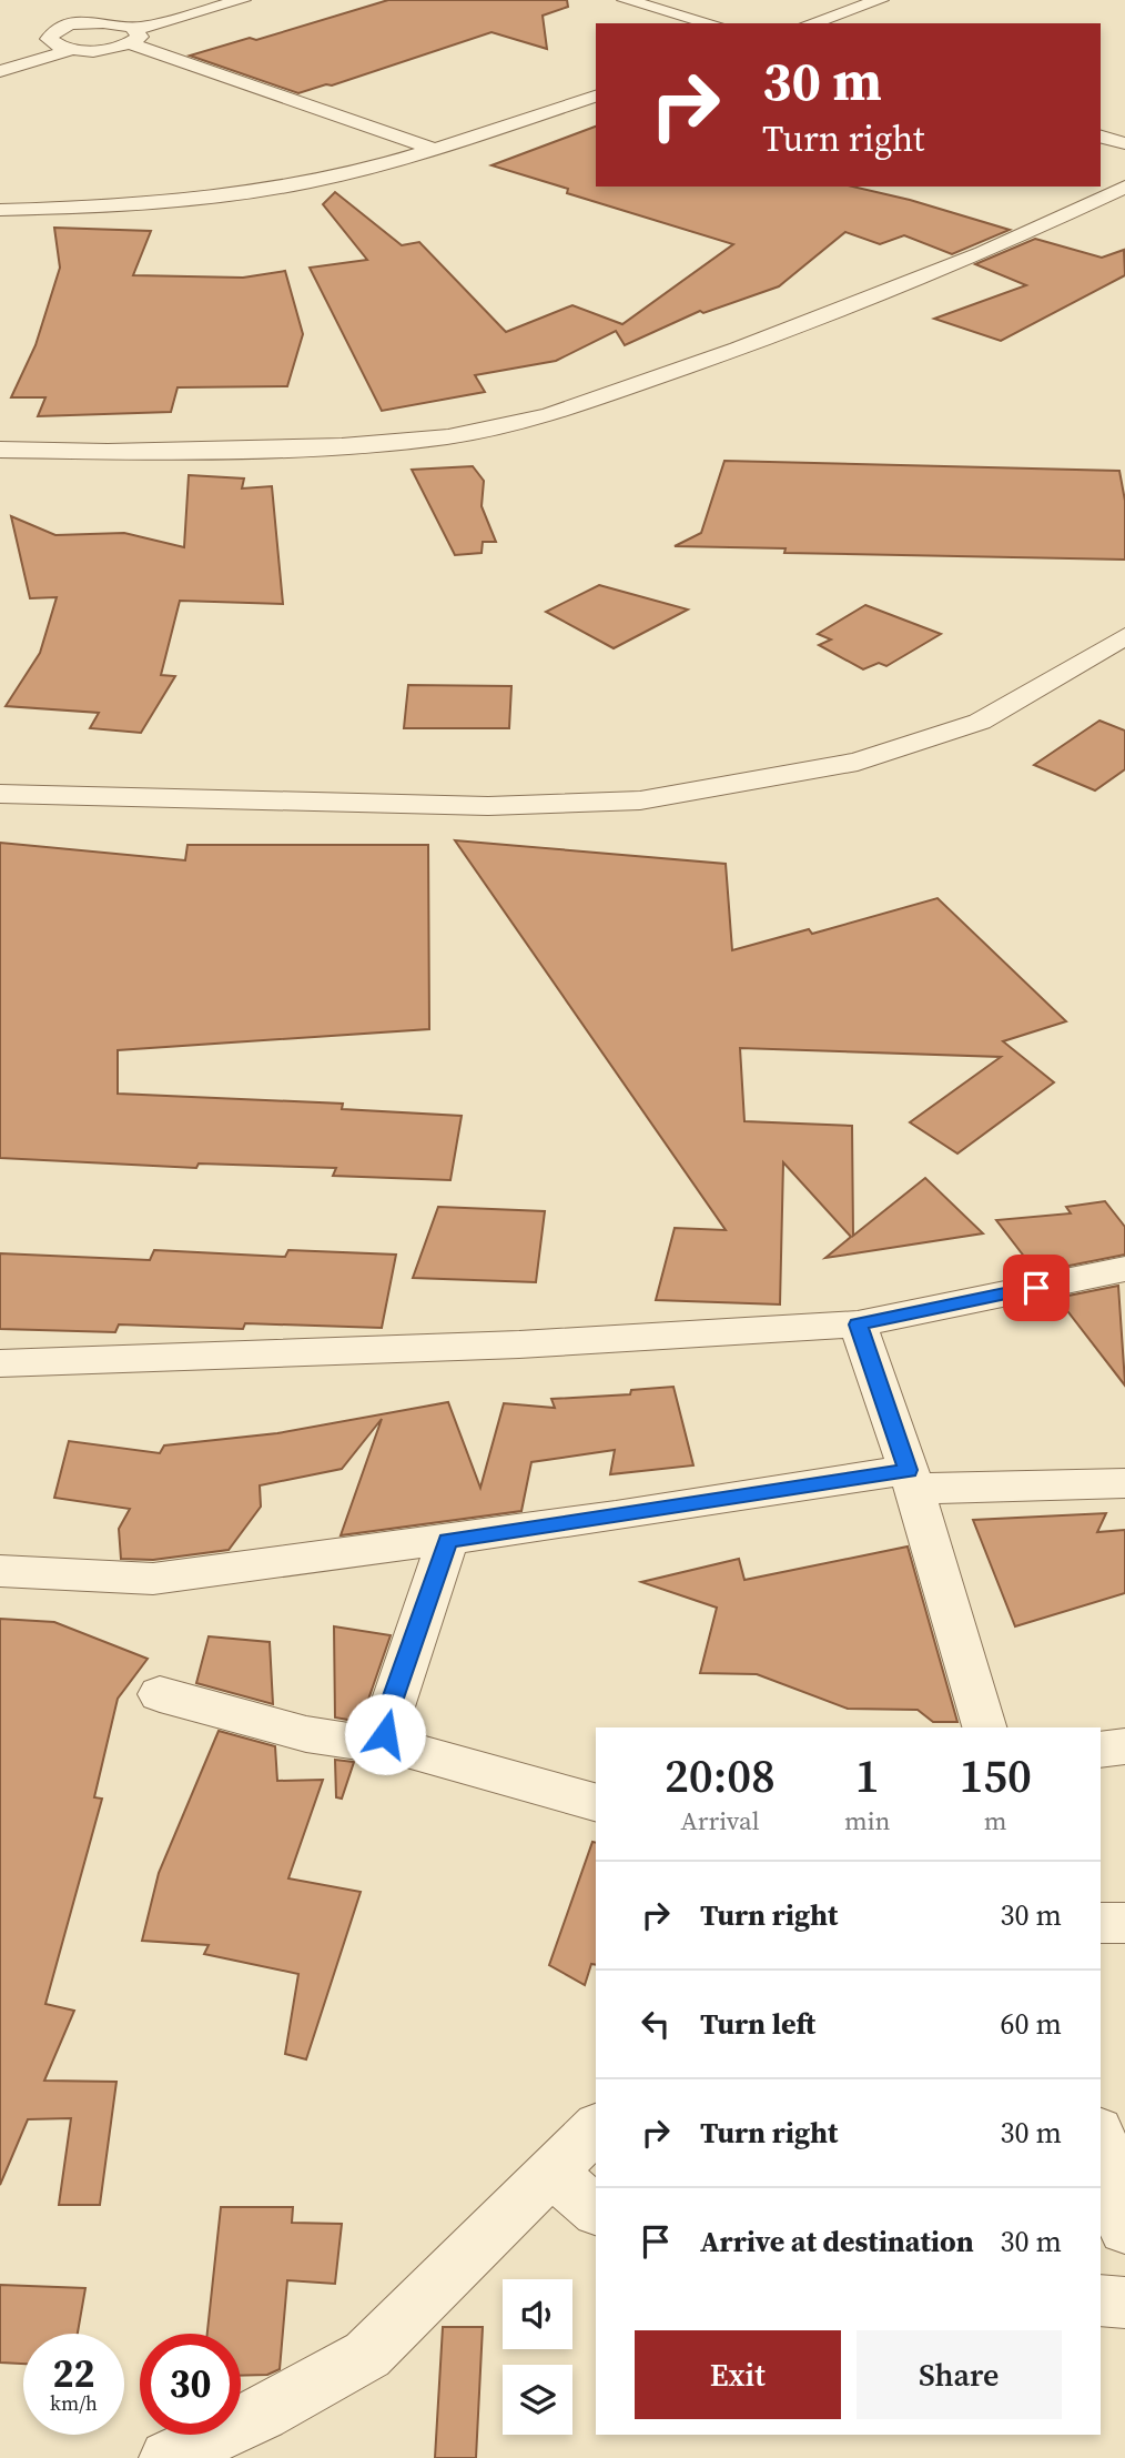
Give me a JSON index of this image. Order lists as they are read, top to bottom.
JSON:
{
  "page": {
    "turn": ["30 m", "Turn right"],
    "eta": [
      "20:08",
      "Arrival",
      "1",
      "min",
      "150",
      "m"
    ],
    "list": [
      {
        "name": "Turn right",
        "value": "30 m"
      },
      {
        "name": "Turn left",
        "value": "60 m"
      },
      {
        "name": "Turn right",
        "value": "30 m"
      },
      {
        "name": "Arrive at destination",
        "value": "30 m"
      }
    ],
    "buttons": ["Exit", "Share"],
    "speed": "22 km/h",
    "limit": "30"
  }
}
